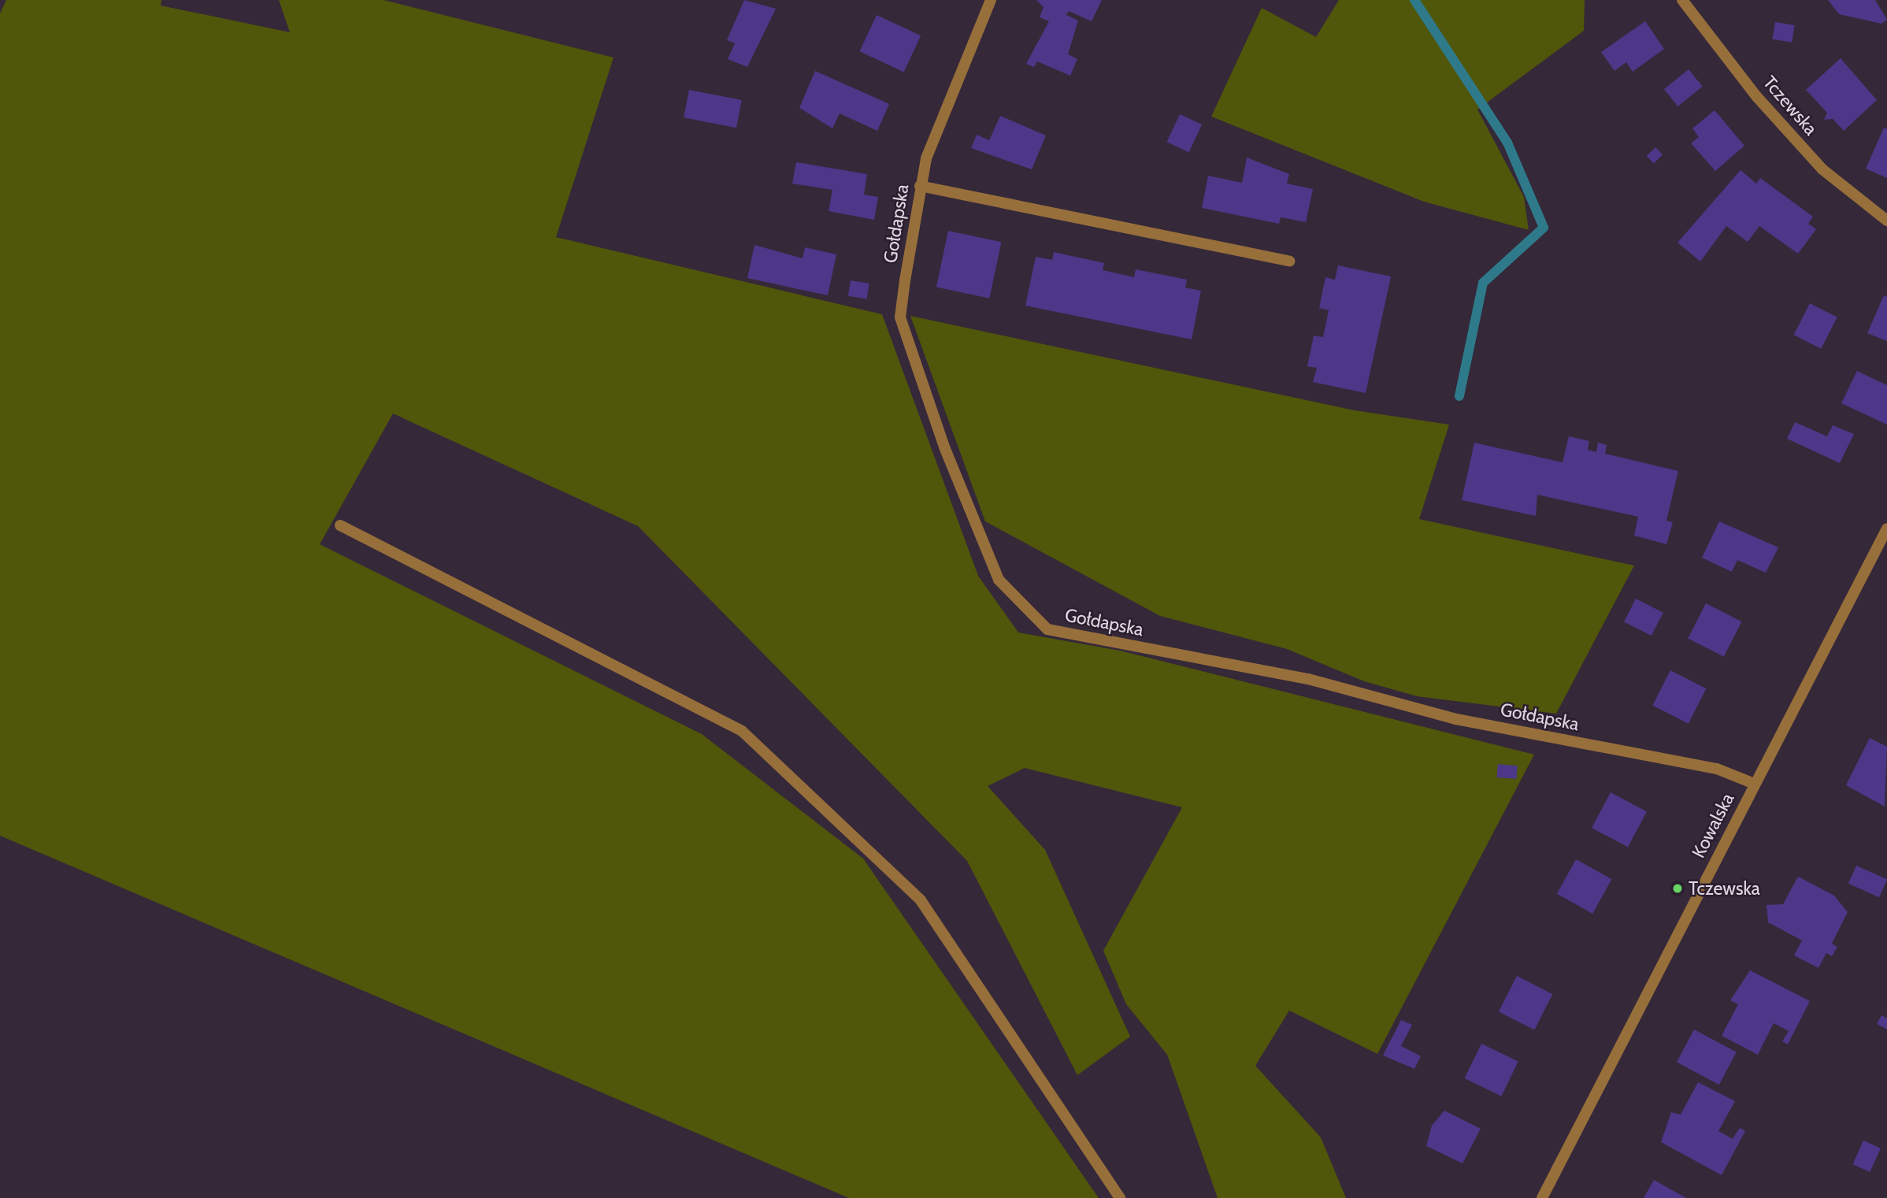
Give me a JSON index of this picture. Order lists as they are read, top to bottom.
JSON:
{
  "streets": {
    "street": ["Tczewska", "Gołdapska", "Kowalska"]
  },
  "crossings": [
    ["Gołdapska", "Kowalska"]
  ],
  "places": ["Tczewska"]
}
